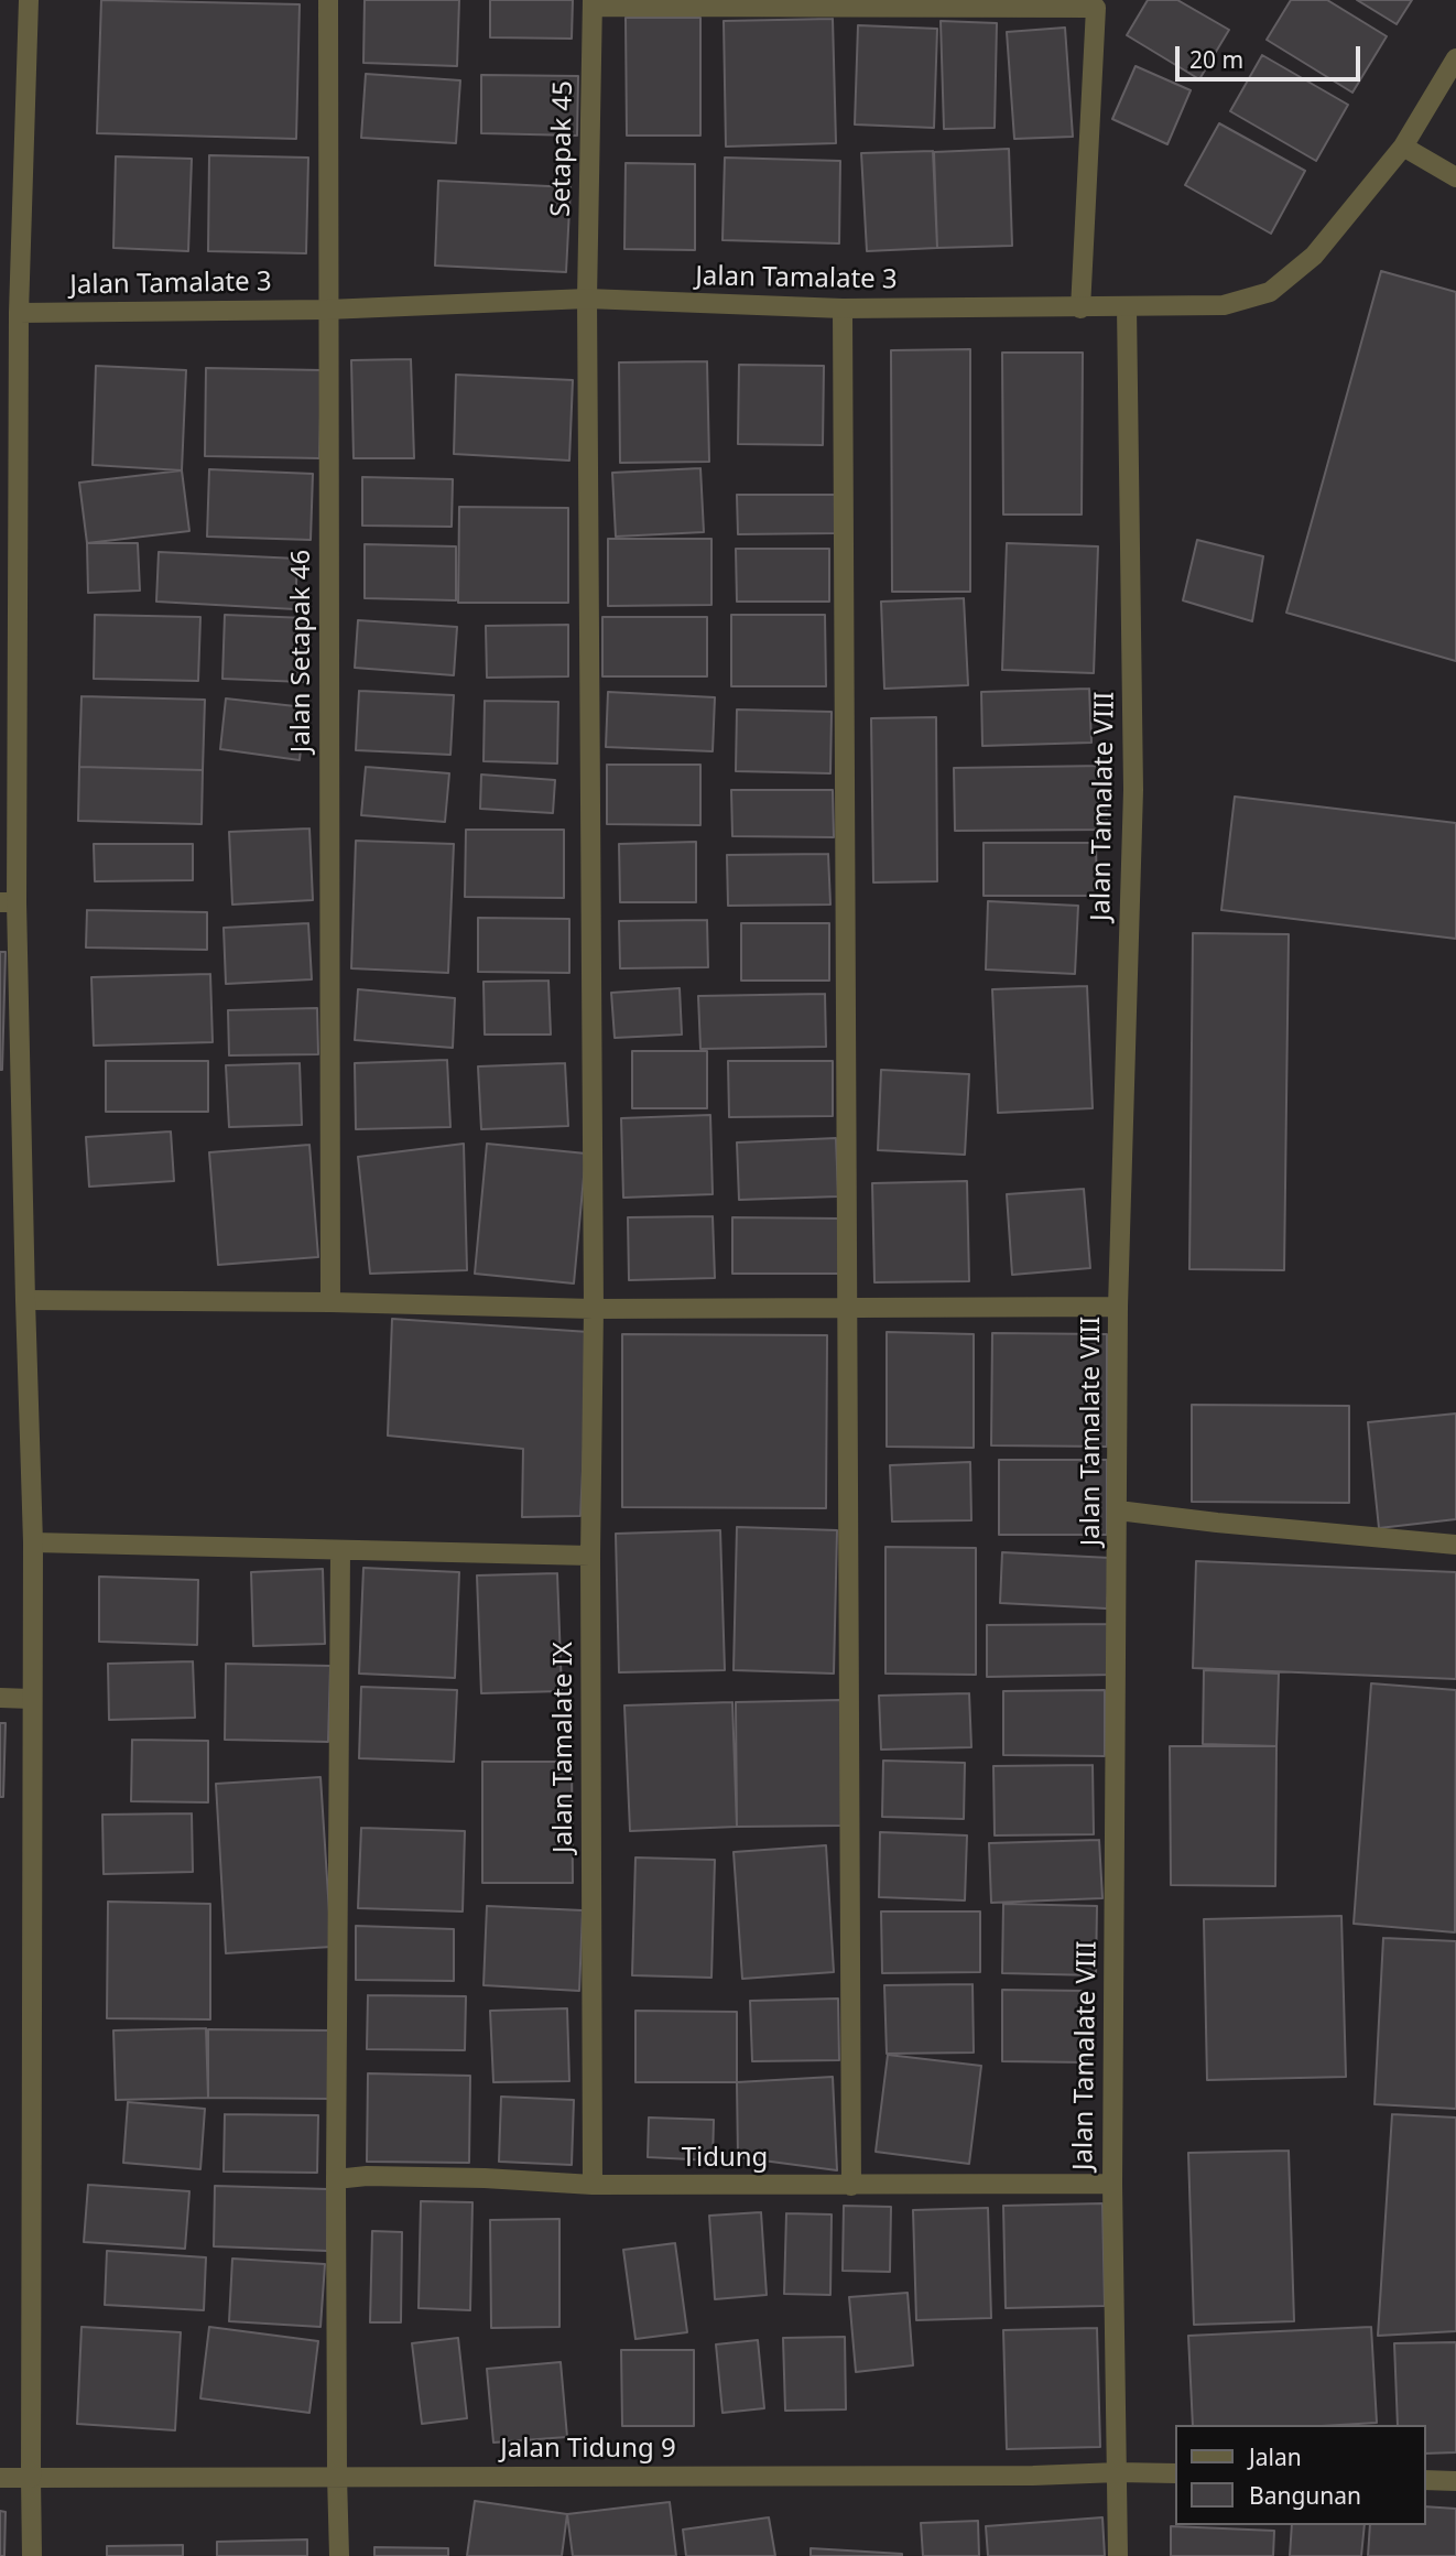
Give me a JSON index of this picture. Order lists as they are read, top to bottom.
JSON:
{
  "streets": {
    "street": [
      "Setapak 45",
      "Jalan Tamalate 3",
      "Jalan Setapak 46",
      "Jalan Tamalate VIII",
      "Jalan Tamalate IX",
      "Tidung",
      "Jalan Tidung 9"
    ]
  },
  "crossings": [
    ["Setapak 45", "Jalan Tamalate 3"],
    ["Setapak 45", "Jalan Tamalate IX"],
    ["Jalan Tamalate 3", "Jalan Setapak 46"],
    ["Jalan Tamalate 3", "Jalan Tamalate VIII"],
    ["Jalan Tamalate VIII", "Tidung"],
    ["Jalan Tamalate VIII", "Jalan Tidung 9"],
    ["Jalan Tamalate IX", "Tidung"]
  ],
  "legend": ["Jalan", "Bangunan"],
  "scale_bar": "20 m"
}
